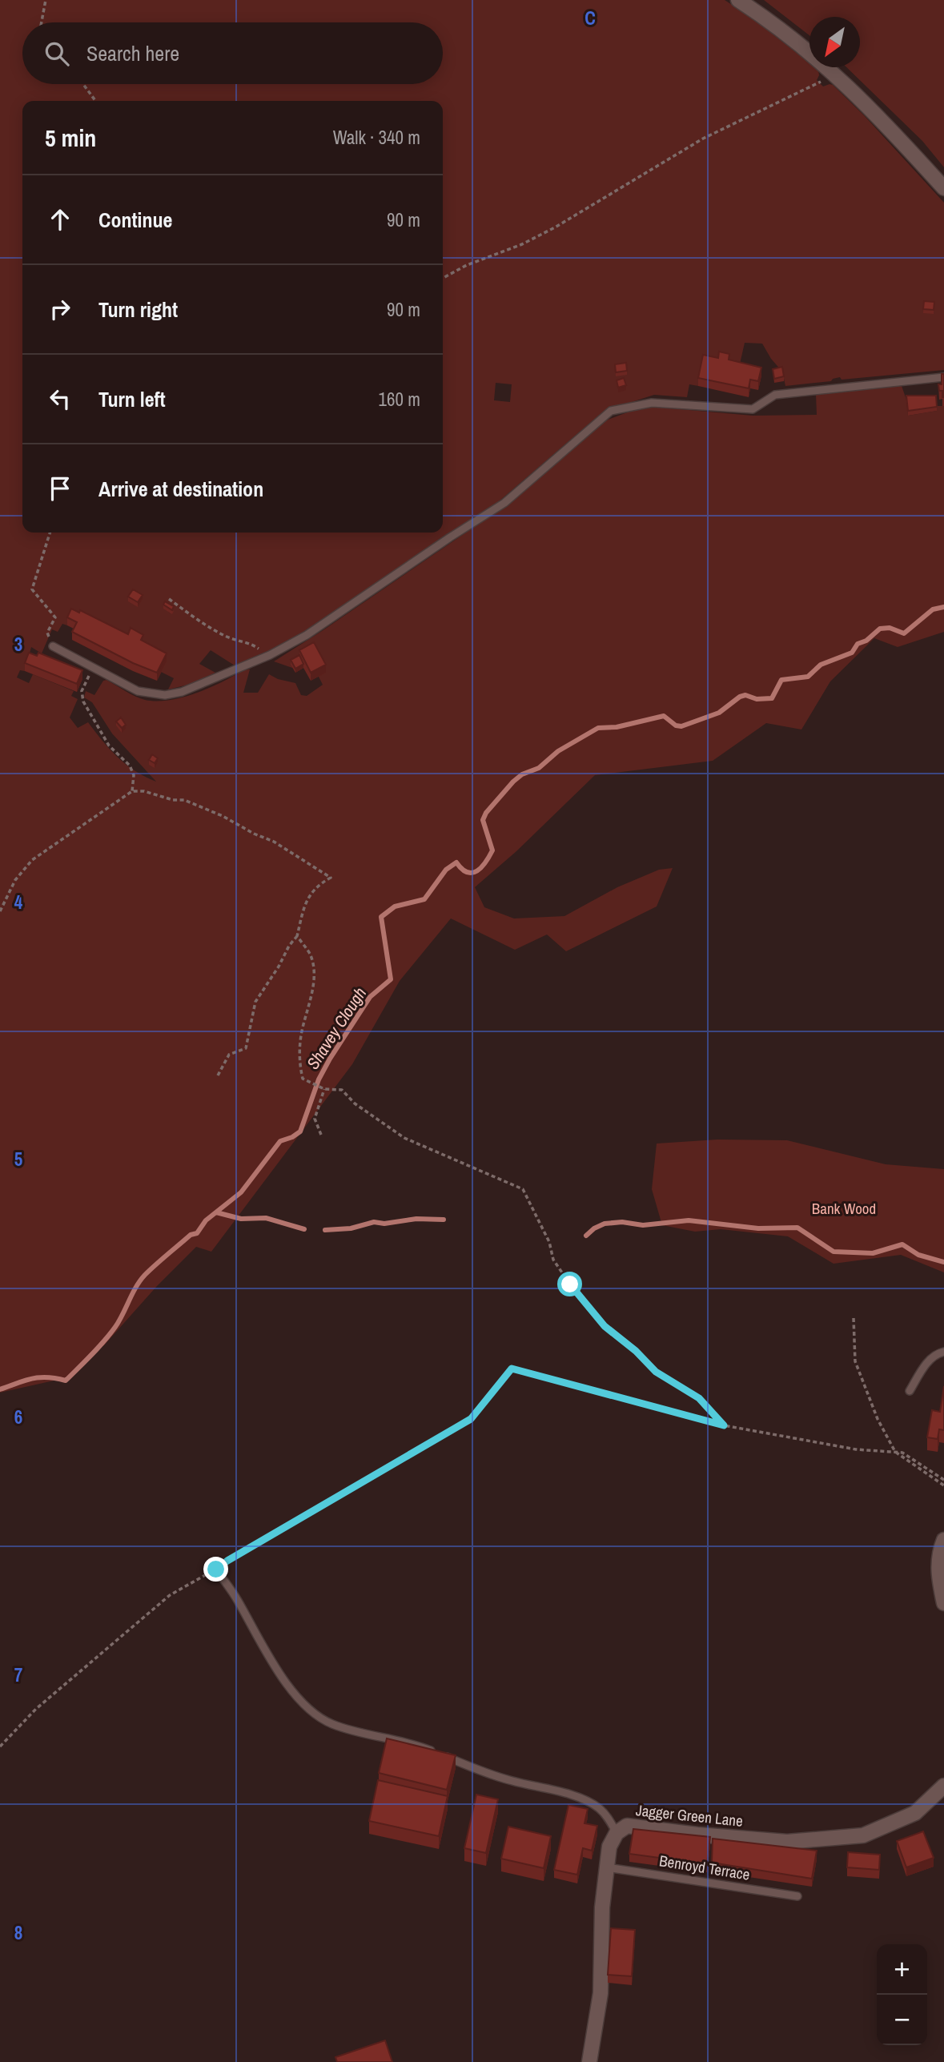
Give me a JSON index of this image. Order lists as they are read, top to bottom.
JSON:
{
  "streets": {
    "street": ["Jagger Green Lane"],
    "lane": ["Benroyd Terrace"]
  },
  "crossings": [
    ["Jagger Green Lane", "Benroyd Terrace"]
  ],
  "water": ["Shavey Clough"],
  "parks": ["Bank Wood"],
  "north": "bottom left",
  "page": {
    "search": "Search here",
    "heading": ["5 min", "Walk · 340 m"],
    "list": [
      ["Continue", "90 m"],
      ["Turn right", "90 m"],
      ["Turn left", "160 m"],
      "Arrive at destination"
    ],
    "map_buttons": ["+", "−"]
  },
  "grid": {
    "columns": ["C"],
    "rows": [
      "3",
      "4",
      "5",
      "6",
      "7",
      "8"
    ]
  }
}
